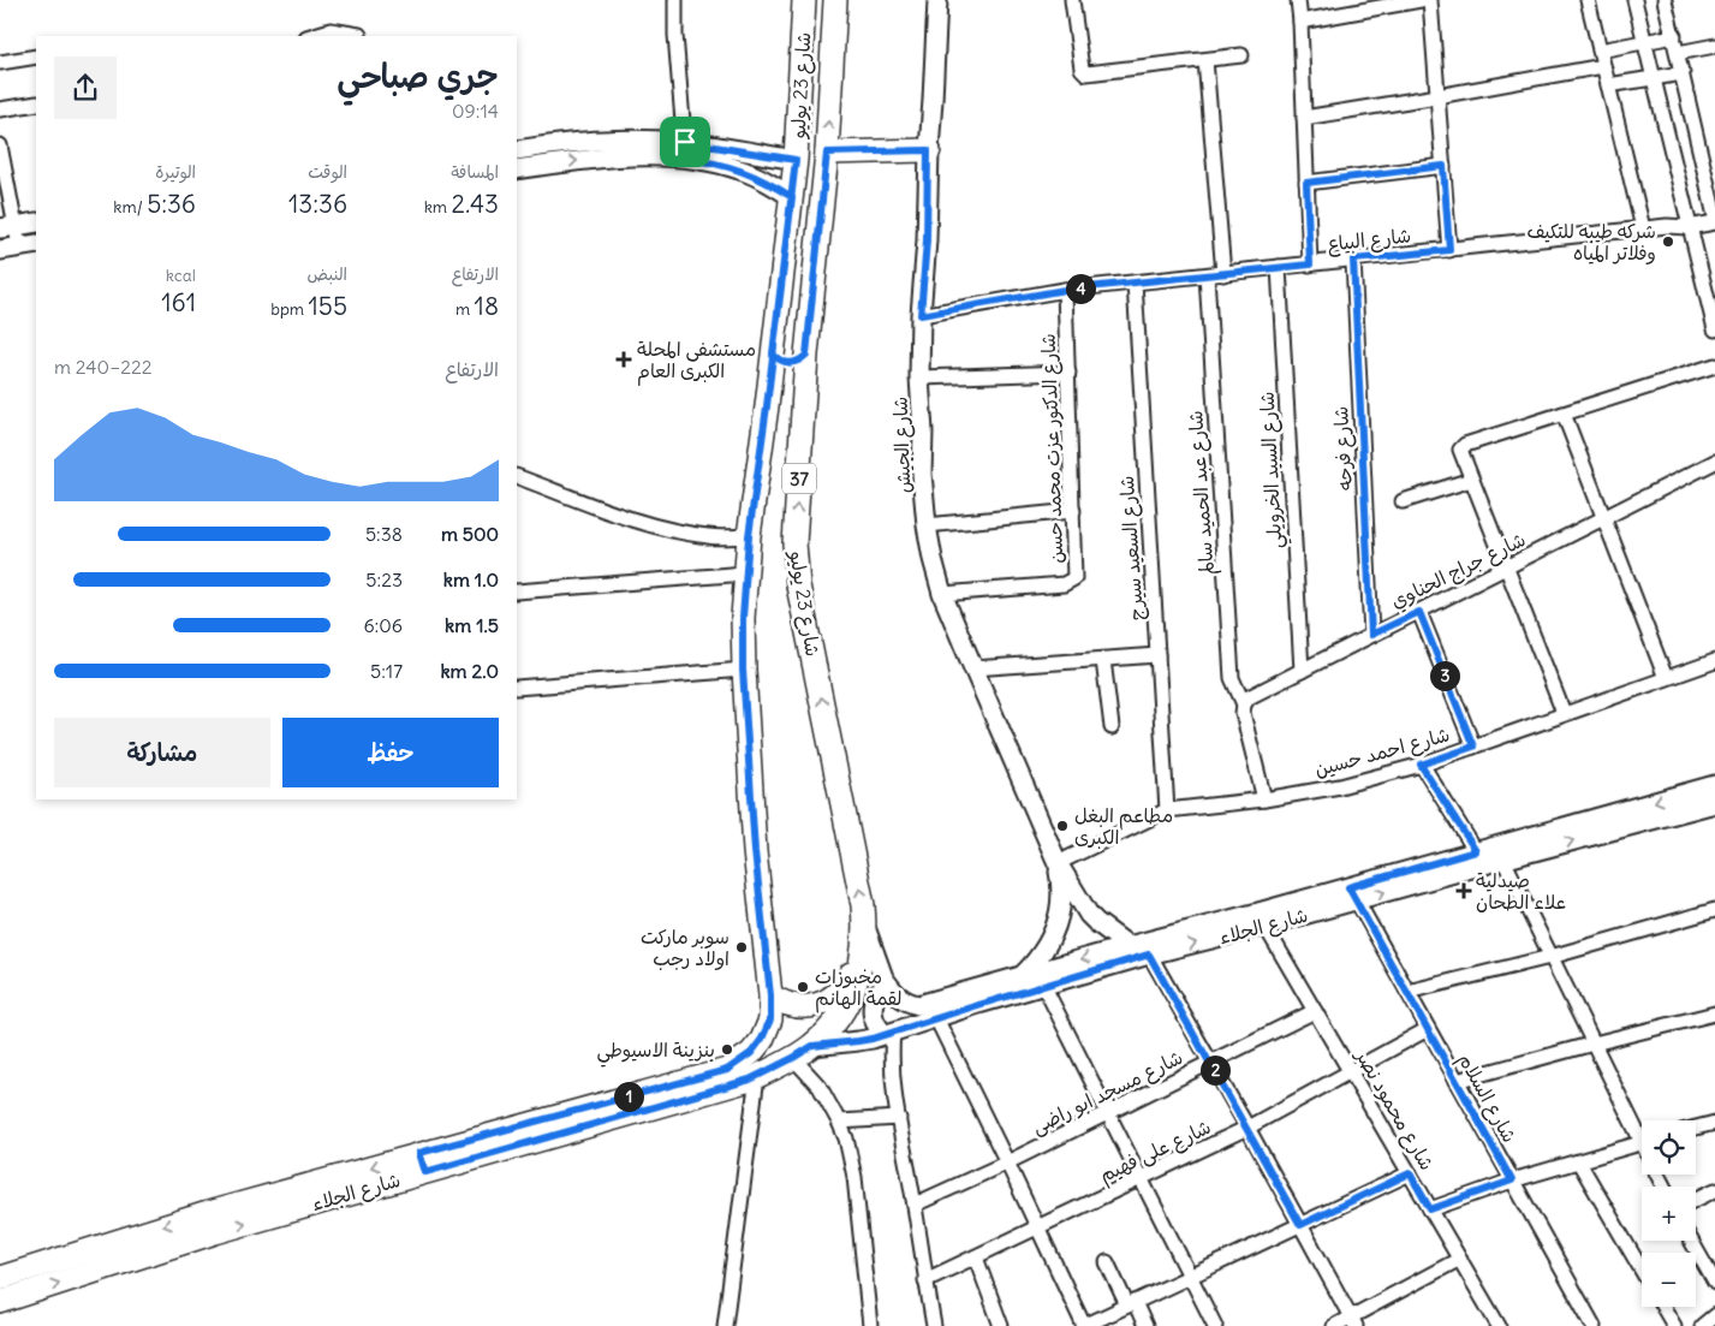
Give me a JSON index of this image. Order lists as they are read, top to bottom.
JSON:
{
  "streets": {
    "main road": ["شارع 23 يوليو", "37", "شارع الجلاء"],
    "street": [
      "شارع البياع",
      "شارع الجيش",
      "شارع الدكتور عزت محمد حسن",
      "شارع فرحه",
      "شارع السيد الخرويلي",
      "شارع عبد الحميد سالم",
      "شارع السعيد سيرج",
      "شارع جراج الحناوي",
      "شارع احمد حسين",
      "شارع مسجد ابو راضى",
      "شارع السلام",
      "شارع محمود نصر",
      "شارع على فهيم"
    ]
  },
  "crossings": [
    ["شارع 23 يوليو", "شارع الجلاء"],
    ["شارع البياع", "شارع الجيش"],
    ["شارع البياع", "شارع الدكتور عزت محمد حسن"],
    ["شارع البياع", "شارع فرحه"],
    ["شارع البياع", "شارع السيد الخرويلي"],
    ["شارع البياع", "شارع عبد الحميد سالم"],
    ["شارع البياع", "شارع السعيد سيرج"],
    ["شارع الجيش", "شارع الدكتور عزت محمد حسن"],
    ["شارع الجيش", "شارع احمد حسين"],
    ["شارع الجيش", "شارع الجلاء"],
    ["شارع فرحه", "شارع جراج الحناوي"],
    ["شارع السيد الخرويلي", "شارع جراج الحناوي"],
    ["شارع عبد الحميد سالم", "شارع جراج الحناوي"],
    ["شارع السعيد سيرج", "شارع احمد حسين"],
    ["شارع الجلاء", "شارع السلام"],
    ["شارع الجلاء", "شارع محمود نصر"],
    ["شارع مسجد ابو راضى", "شارع محمود نصر"],
    ["شارع السلام", "شارع على فهيم"],
    ["شارع محمود نصر", "شارع على فهيم"]
  ],
  "places": {
    "other": [
      "شركه طيبه للتكيف وفلاتر المياه",
      "مطاعم البغل الكبرى",
      "سوبر ماركت اولاد رجب",
      "مخبوزات لقمة الهانم",
      "بنزينة الاسيوطي"
    ],
    "health": ["مستشفى المحلة الكبرى العام", "صيدلية علاء الطحان"]
  },
  "page": {
    "heading": ["جري صباحي", "09:14"],
    "stats": [
      ["المسافة", "2.43 km"],
      ["الوقت", "13:36"],
      ["الوتيرة", "5:36 /km"],
      ["الارتفاع", "18 m"],
      ["النبض", "155 bpm"],
      ["kcal", "161"]
    ],
    "pins": [
      "4",
      "3",
      "2",
      "1"
    ],
    "chart": ["الارتفاع", "222–240 m"],
    "list": [
      {
        "name": "500 m",
        "note": "5:38"
      },
      {
        "name": "1.0 km",
        "note": "5:23"
      },
      {
        "name": "1.5 km",
        "note": "6:06"
      },
      {
        "name": "2.0 km",
        "note": "5:17"
      }
    ],
    "buttons": ["حفظ", "مشاركة"],
    "map_buttons": ["+", "−"]
  }
}
